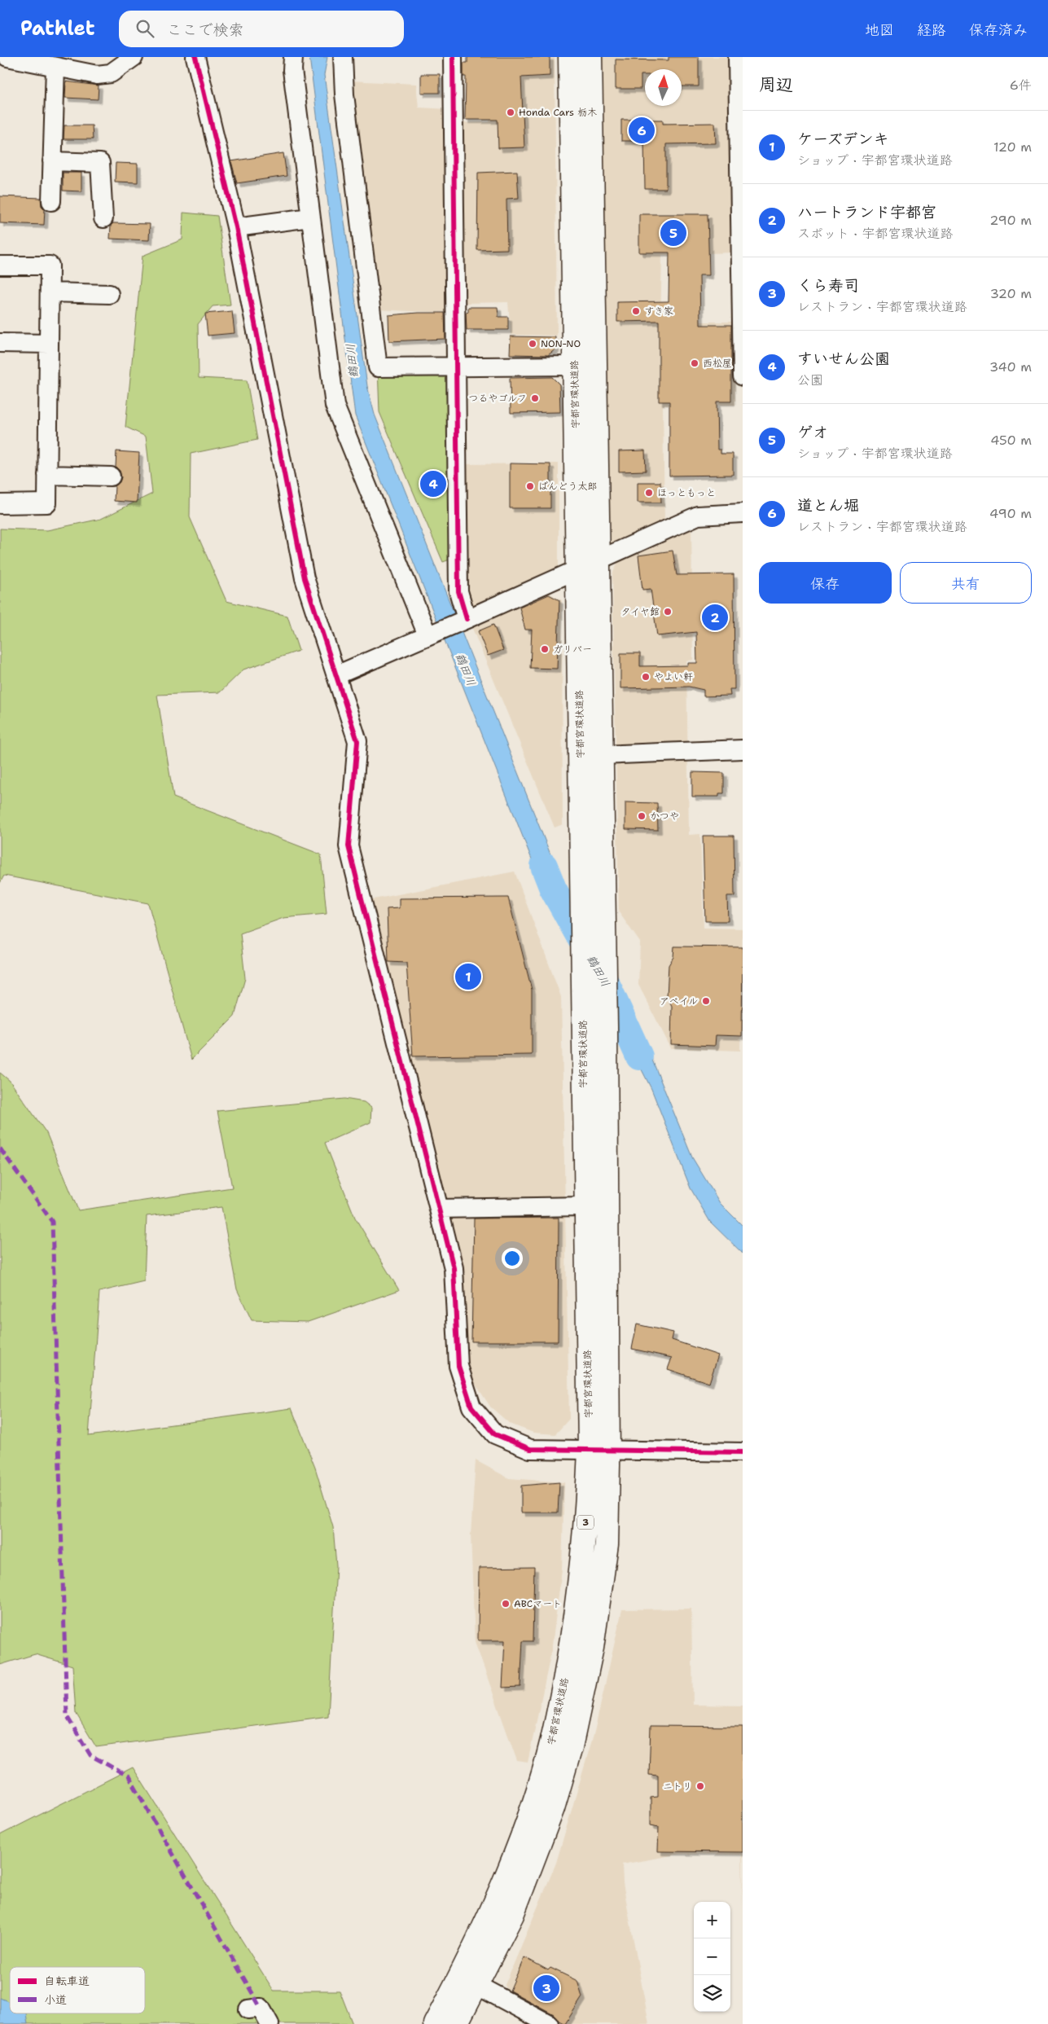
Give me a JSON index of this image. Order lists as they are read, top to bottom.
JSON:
{
  "streets": {
    "main road": ["宇都宮環状道路", "3"]
  },
  "water": ["鶴田川"],
  "places": [
    "Honda Cars 栃木",
    "すき家",
    "NON-NO",
    "西松屋",
    "つるやゴルフ",
    "ばんどう太郎",
    "ほっともっと",
    "タイヤ館",
    "ガリバー",
    "やよい軒",
    "かつや",
    "アベイル",
    "ABCマート",
    "ニトリ"
  ],
  "legend": ["自転車道", "小道"],
  "north": "top",
  "page": {
    "header": "Pathlet",
    "search": "ここで検索",
    "nav": ["地図", "経路", "保存済み"],
    "heading": ["周辺", "6件"],
    "list": [
      {
        "mark": "1",
        "name": "ケーズデンキ",
        "note": "ショップ · 宇都宮環状道路",
        "value": "120 m"
      },
      {
        "mark": "2",
        "name": "ハートランド宇都宮",
        "note": "スポット · 宇都宮環状道路",
        "value": "290 m"
      },
      {
        "mark": "3",
        "name": "くら寿司",
        "note": "レストラン · 宇都宮環状道路",
        "value": "320 m"
      },
      {
        "mark": "4",
        "name": "すいせん公園",
        "note": "公園",
        "value": "340 m"
      },
      {
        "mark": "5",
        "name": "ゲオ",
        "note": "ショップ · 宇都宮環状道路",
        "value": "450 m"
      },
      {
        "mark": "6",
        "name": "道とん堀",
        "note": "レストラン · 宇都宮環状道路",
        "value": "490 m"
      }
    ],
    "pins": [
      "6",
      "5",
      "4",
      "2",
      "1",
      "3"
    ],
    "buttons": ["保存", "共有"],
    "map_buttons": ["+", "−"]
  }
}
